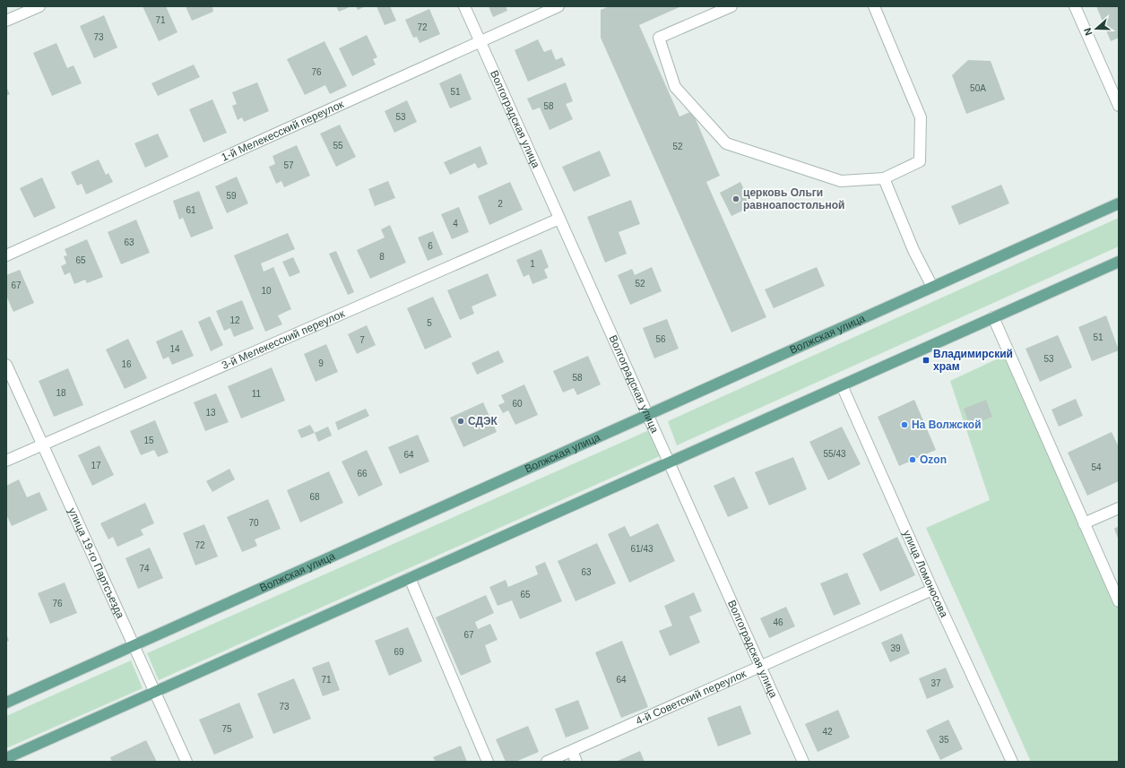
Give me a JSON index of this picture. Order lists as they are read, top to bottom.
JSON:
{
  "streets": {
    "main road": ["Волжская улица"],
    "street": [
      "Волгоградская улица",
      "1-й Мелекесский переулок",
      "3-й Мелекесский переулок",
      "улица 19-го Партсъезда",
      "улица Ломоносова",
      "4-й Советский переулок"
    ]
  },
  "crossings": [
    ["Волгоградская улица", "1-й Мелекесский переулок"],
    ["Волгоградская улица", "Волжская улица"],
    ["Волгоградская улица", "3-й Мелекесский переулок"],
    ["Волгоградская улица", "4-й Советский переулок"],
    ["Волжская улица", "улица 19-го Партсъезда"],
    ["3-й Мелекесский переулок", "улица 19-го Партсъезда"],
    ["улица Ломоносова", "4-й Советский переулок"]
  ],
  "places": {
    "other": [
      "церковь Ольги равноапостольной",
      "СДЭК",
      "На Волжской",
      "Ozon"
    ],
    "transit": ["Владимирский храм"]
  },
  "house_numbers": [
    "71",
    "72",
    "73",
    "76",
    "50А",
    "51",
    "58",
    "53",
    "55",
    "52",
    "57",
    "59",
    "2",
    "61",
    "4",
    "63",
    "6",
    "8",
    "65",
    "1",
    "52",
    "67",
    "10",
    "12",
    "5",
    "51",
    "56",
    "7",
    "14",
    "53",
    "9",
    "16",
    "58",
    "18",
    "11",
    "60",
    "13",
    "15",
    "55/43",
    "64",
    "17",
    "54",
    "66",
    "68",
    "70",
    "72",
    "61/43",
    "74",
    "63",
    "65",
    "76",
    "46",
    "67",
    "39",
    "69",
    "71",
    "64",
    "37",
    "73",
    "75",
    "42",
    "35"
  ],
  "north": "left"
}
